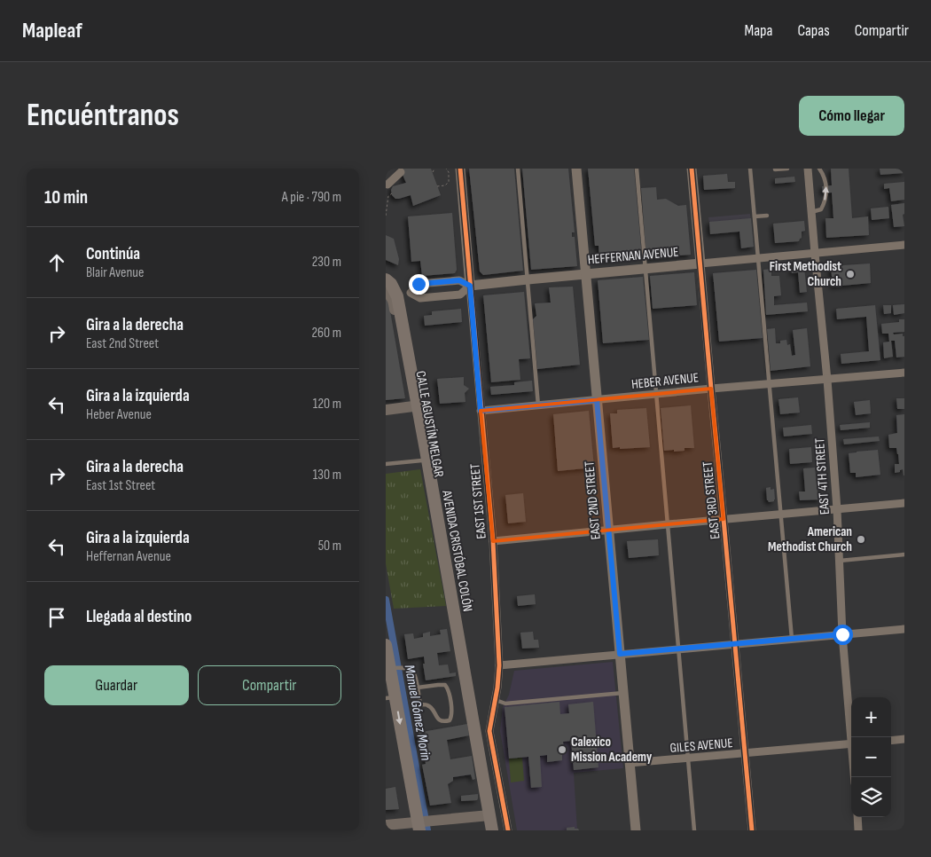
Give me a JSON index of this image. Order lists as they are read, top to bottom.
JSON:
{
  "streets": {
    "main road": ["CALLE AGUSTÍN MELGAR", "AVENIDA CRISTÓBAL COLÓN"],
    "street": [
      "HEFFERNAN AVENUE",
      "HEBER AVENUE",
      "EAST 4TH STREET",
      "EAST 2ND STREET",
      "EAST 3RD STREET",
      "EAST 1ST STREET",
      "GILES AVENUE"
    ]
  },
  "crossings": [
    ["HEFFERNAN AVENUE", "EAST 4TH STREET"],
    ["HEFFERNAN AVENUE", "EAST 2ND STREET"],
    ["HEFFERNAN AVENUE", "EAST 3RD STREET"],
    ["HEFFERNAN AVENUE", "EAST 1ST STREET"],
    ["HEBER AVENUE", "EAST 4TH STREET"],
    ["HEBER AVENUE", "EAST 2ND STREET"],
    ["HEBER AVENUE", "EAST 3RD STREET"],
    ["HEBER AVENUE", "EAST 1ST STREET"],
    ["CALLE AGUSTÍN MELGAR", "AVENIDA CRISTÓBAL COLÓN"],
    ["EAST 2ND STREET", "GILES AVENUE"],
    ["EAST 3RD STREET", "GILES AVENUE"]
  ],
  "water": ["Manuel Gómez Morin"],
  "places": ["First Methodist Church", "American Methodist Church", "Calexico Mission Academy"],
  "page": {
    "header": "Mapleaf",
    "nav": ["Mapa", "Capas", "Compartir"],
    "buttons": [
      "Cómo llegar",
      ["Guardar", "Compartir"]
    ],
    "title": "Encuéntranos",
    "heading": ["10 min", "A pie · 790 m"],
    "list": [
      ["Continúa", "Blair Avenue", "230 m"],
      ["Gira a la derecha", "East 2nd Street", "260 m"],
      ["Gira a la izquierda", "Heber Avenue", "120 m"],
      ["Gira a la derecha", "East 1st Street", "130 m"],
      ["Gira a la izquierda", "Heffernan Avenue", "50 m"],
      "Llegada al destino"
    ],
    "map_buttons": ["+", "−"]
  }
}
